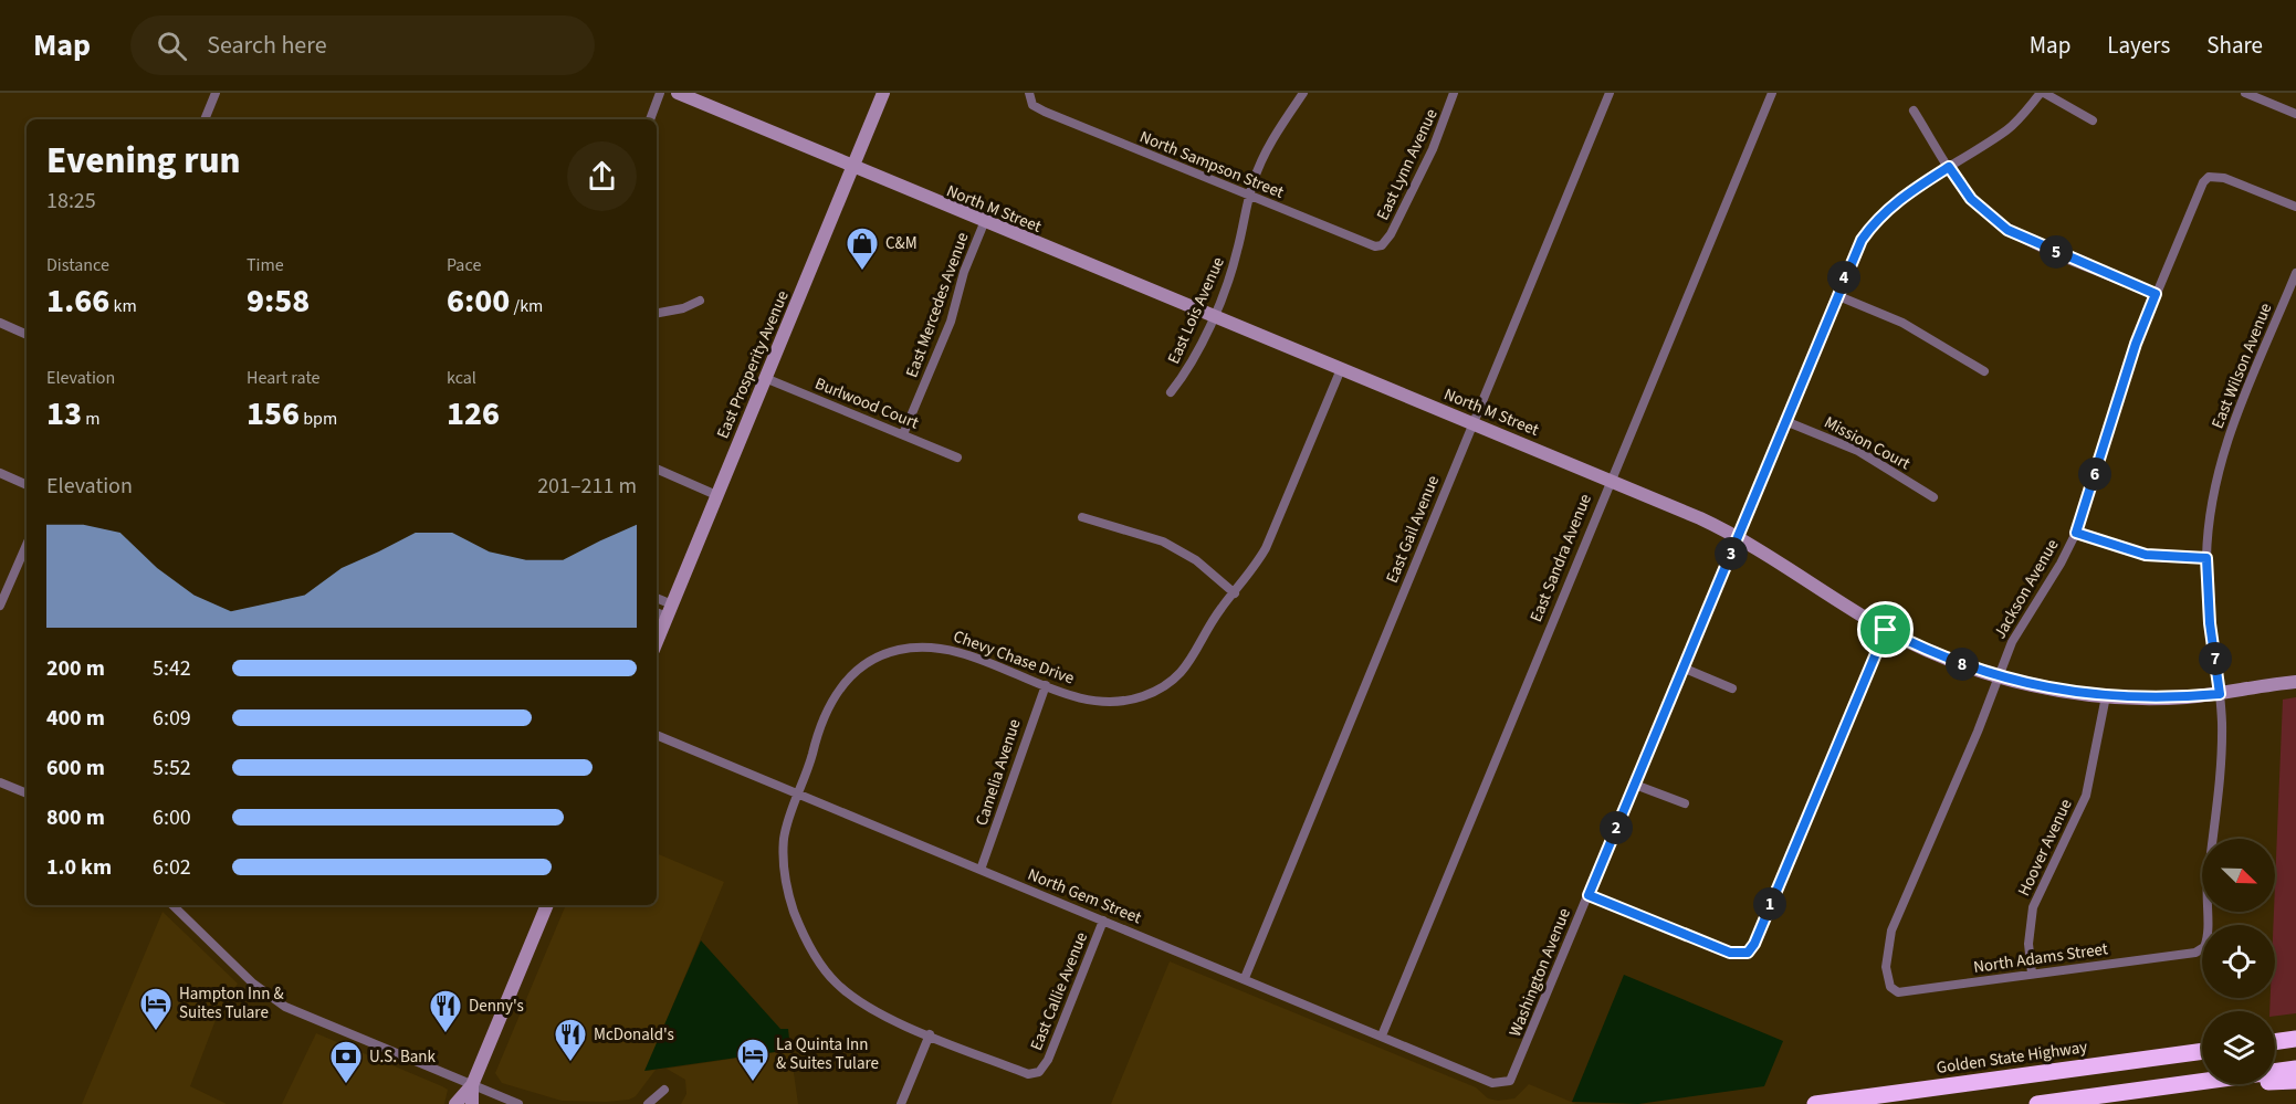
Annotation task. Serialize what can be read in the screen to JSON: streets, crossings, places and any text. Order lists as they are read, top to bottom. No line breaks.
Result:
{"streets":{"highway":["Golden State Highway"],"street":["North Sampson Street","East Lynn Avenue","North M Street","East Mercedes Avenue","East Lois Avenue","East Prosperity Avenue","East Wilson Avenue","Burlwood Court","Mission Court","East Gail Avenue","East Sandra Avenue","Jackson Avenue","Chevy Chase Drive","Camelia Avenue","Hoover Avenue","North Gem Street","North Adams Street","Washington Avenue","East Callie Avenue"]},"crossings":[["North Sampson Street","East Lynn Avenue"],["North Sampson Street","East Lois Avenue"],["North M Street","East Mercedes Avenue"],["North M Street","East Lois Avenue"],["North M Street","East Prosperity Avenue"],["North M Street","East Wilson Avenue"],["North M Street","East Gail Avenue"],["North M Street","East Sandra Avenue"],["North M Street","Jackson Avenue"],["North M Street","Chevy Chase Drive"],["North M Street","Hoover Avenue"],["North M Street","Washington Avenue"],["East Mercedes Avenue","Burlwood Court"],["East Prosperity Avenue","Burlwood Court"],["Mission Court","Washington Avenue"],["East Gail Avenue","North Gem Street"],["East Sandra Avenue","North Gem Street"],["Jackson Avenue","North Adams Street"],["Chevy Chase Drive","Camelia Avenue"],["Chevy Chase Drive","North Gem Street"],["Chevy Chase Drive","East Callie Avenue"],["Camelia Avenue","North Gem Street"],["Hoover Avenue","North Adams Street"],["North Gem Street","Washington Avenue"],["North Gem Street","East Callie Avenue"]],"places":{"shop":["C&M"],"hotel":["Hampton Inn & Suites Tulare","La Quinta Inn & Suites Tulare"],"restaurant":["Denny's","McDonald's"],"bank":["U.S. Bank"]},"north":"bottom right","page":{"header":"Map","search":"Search here","nav":["Map","Layers","Share"],"heading":["Evening run","18:25"],"stats":[["Distance","1.66 km"],["Time","9:58"],["Pace","6:00 /km"],["Elevation","13 m"],["Heart rate","156 bpm"],["kcal","126"]],"pins":["5","4","6","3","7","8","2","1"],"chart":["Elevation","201–211 m"],"list":[{"name":"200 m","note":"5:42"},{"name":"400 m","note":"6:09"},{"name":"600 m","note":"5:52"},{"name":"800 m","note":"6:00"},{"name":"1.0 km","note":"6:02"}]}}
